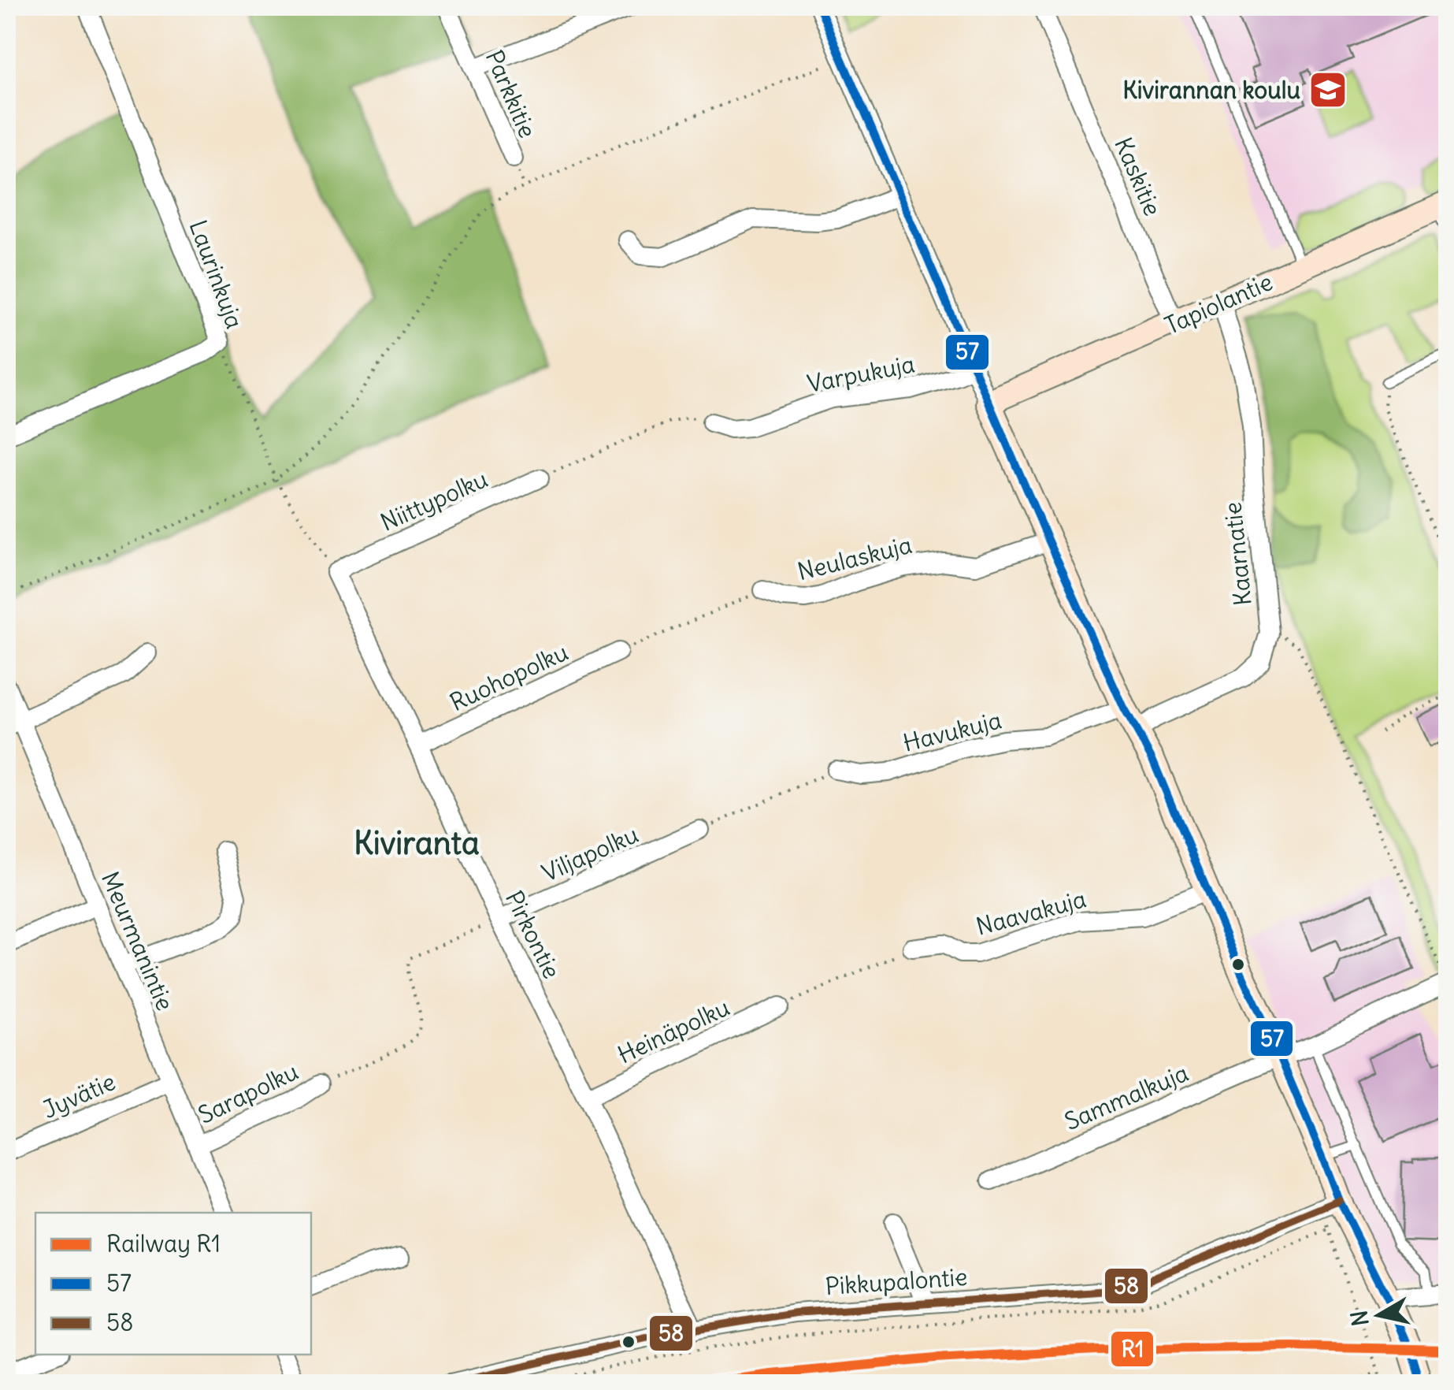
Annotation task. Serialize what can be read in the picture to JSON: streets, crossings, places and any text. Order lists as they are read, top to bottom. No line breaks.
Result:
{"streets":{"street":["Parkkitie","Kaskitie","Laurinkuja","Tapiolantie","Varpukuja","Niittypolku","Kaarnatie","Neulaskuja","Ruohopolku","Havukuja","Viljapolku","Naavakuja","Pirkontie","Meurmanintie","Heinäpolku","Sarapolku","Jyvätie","Sammalkuja","Pikkupalontie"]},"crossings":[["Kaskitie","Tapiolantie"],["Tapiolantie","Kaarnatie"],["Niittypolku","Pirkontie"],["Ruohopolku","Pirkontie"],["Viljapolku","Pirkontie"],["Pirkontie","Heinäpolku"],["Pirkontie","Pikkupalontie"],["Meurmanintie","Sarapolku"],["Meurmanintie","Jyvätie"]],"districts":["Kiviranta"],"places":{"school or university":["Kivirannan koulu"]},"lines":["transit line 57","transit line 58","rail line R1"],"legend":["Railway R1","57","58"],"north":"left"}
